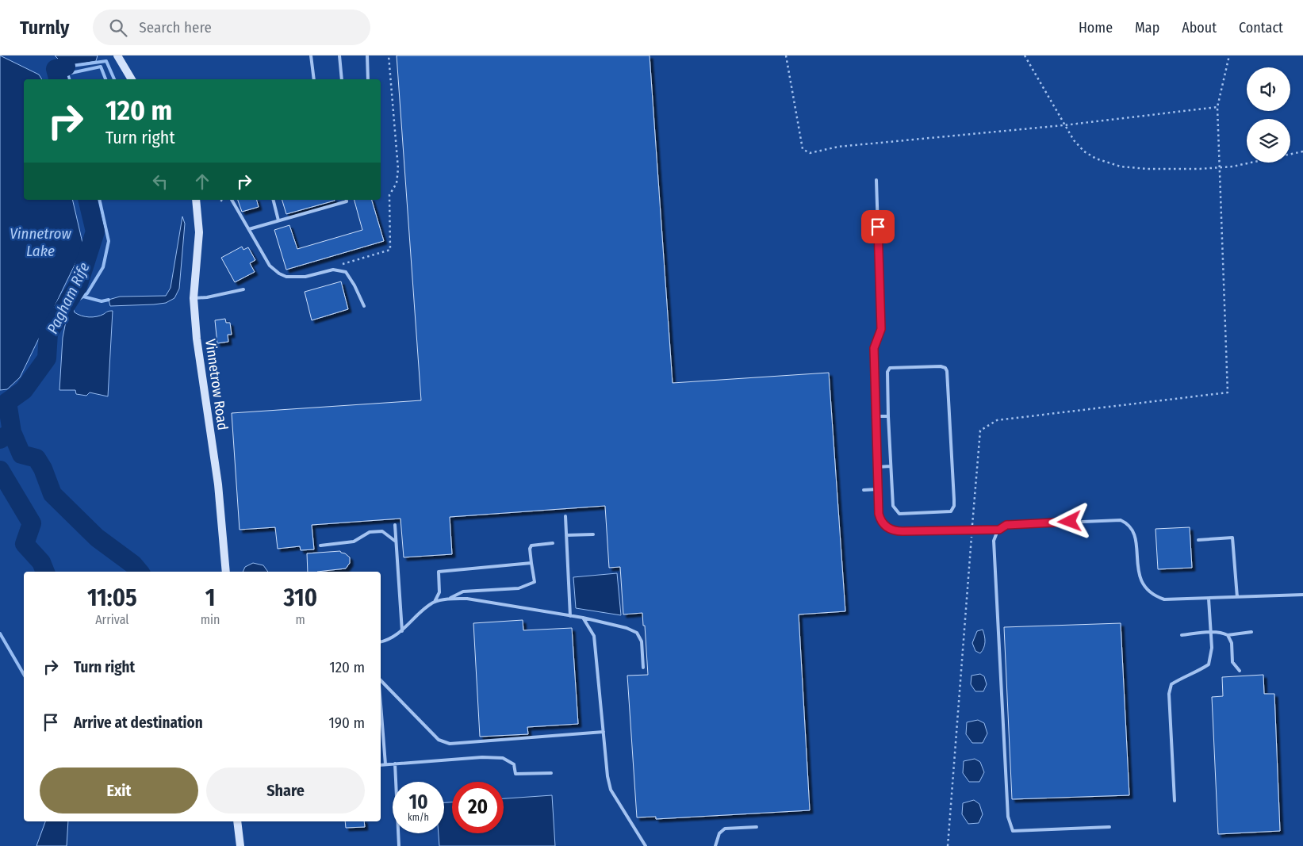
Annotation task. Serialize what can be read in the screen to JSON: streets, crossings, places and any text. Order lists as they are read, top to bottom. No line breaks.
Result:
{"streets":{"street":["Vinnetrow Road"]},"water":["Vinnetrow Lake","Pagham Rife"],"page":{"header":"Turnly","search":"Search here","nav":["Home","Map","About","Contact"],"turn":["120 m","Turn right"],"eta":["11:05","Arrival","1","min","310","m"],"list":[{"name":"Turn right","value":"120 m"},{"name":"Arrive at destination","value":"190 m"}],"buttons":["Exit","Share"],"speed":"10 km/h","limit":"20"}}
